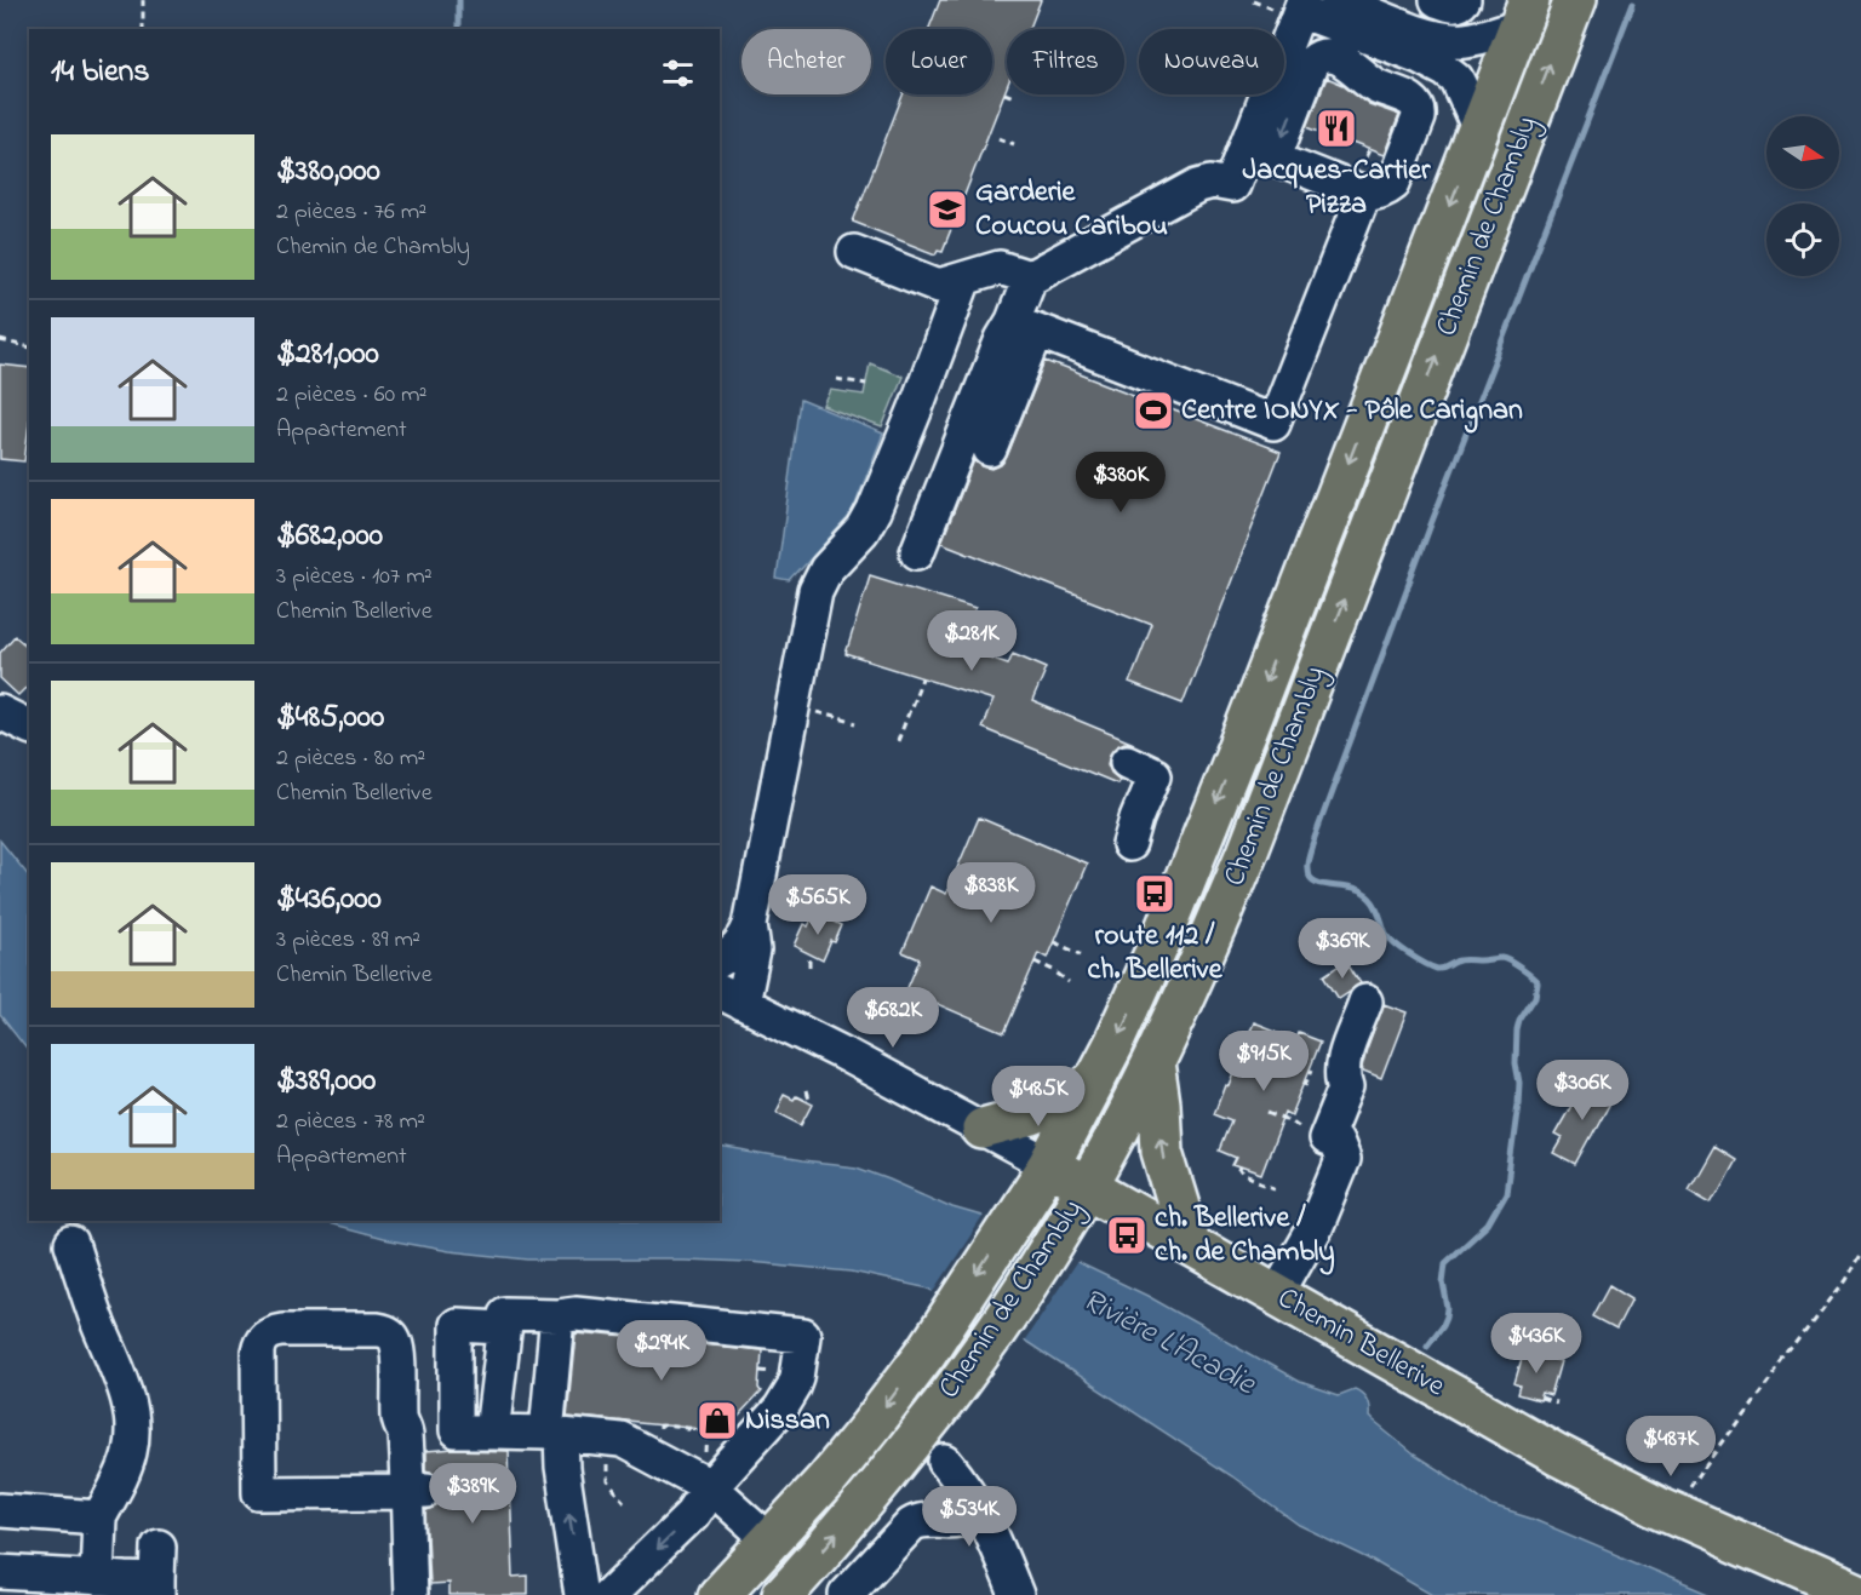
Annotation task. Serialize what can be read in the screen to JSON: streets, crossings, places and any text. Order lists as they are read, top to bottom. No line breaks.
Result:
{"streets":{"main road":["Chemin de Chambly","Chemin Bellerive"]},"crossings":[["Chemin de Chambly","Chemin Bellerive"]],"water":["Rivière L'Acadie"],"places":{"restaurant":["Jacques-Cartier Pizza"],"school or university":["Garderie Coucou Caribou"],"sports":["Centre IONYX - Pôle Carignan"],"bus stop":["route 112 / ch. Bellerive","ch. Bellerive / ch. de Chambly"],"shop":["Nissan"]},"north":"right","page":{"chip":["Acheter","Louer","Filtres","Nouveau"],"heading":"14 biens","list":[{"name":"$380,000","note":"2 pièces · 76 m² · Chemin de Chambly"},{"name":"$281,000","note":"2 pièces · 60 m² · Appartement"},{"name":"$682,000","note":"3 pièces · 107 m² · Chemin Bellerive"},{"name":"$485,000","note":"2 pièces · 80 m² · Chemin Bellerive"},{"name":"$436,000","note":"3 pièces · 89 m² · Chemin Bellerive"},{"name":"$389,000","note":"2 pièces · 78 m² · Appartement"}],"price":["$380K","$281K","$838K","$565K","$369K","$682K","$915K","$306K","$485K","$436K","$294K","$487K","$389K","$534K"]}}
